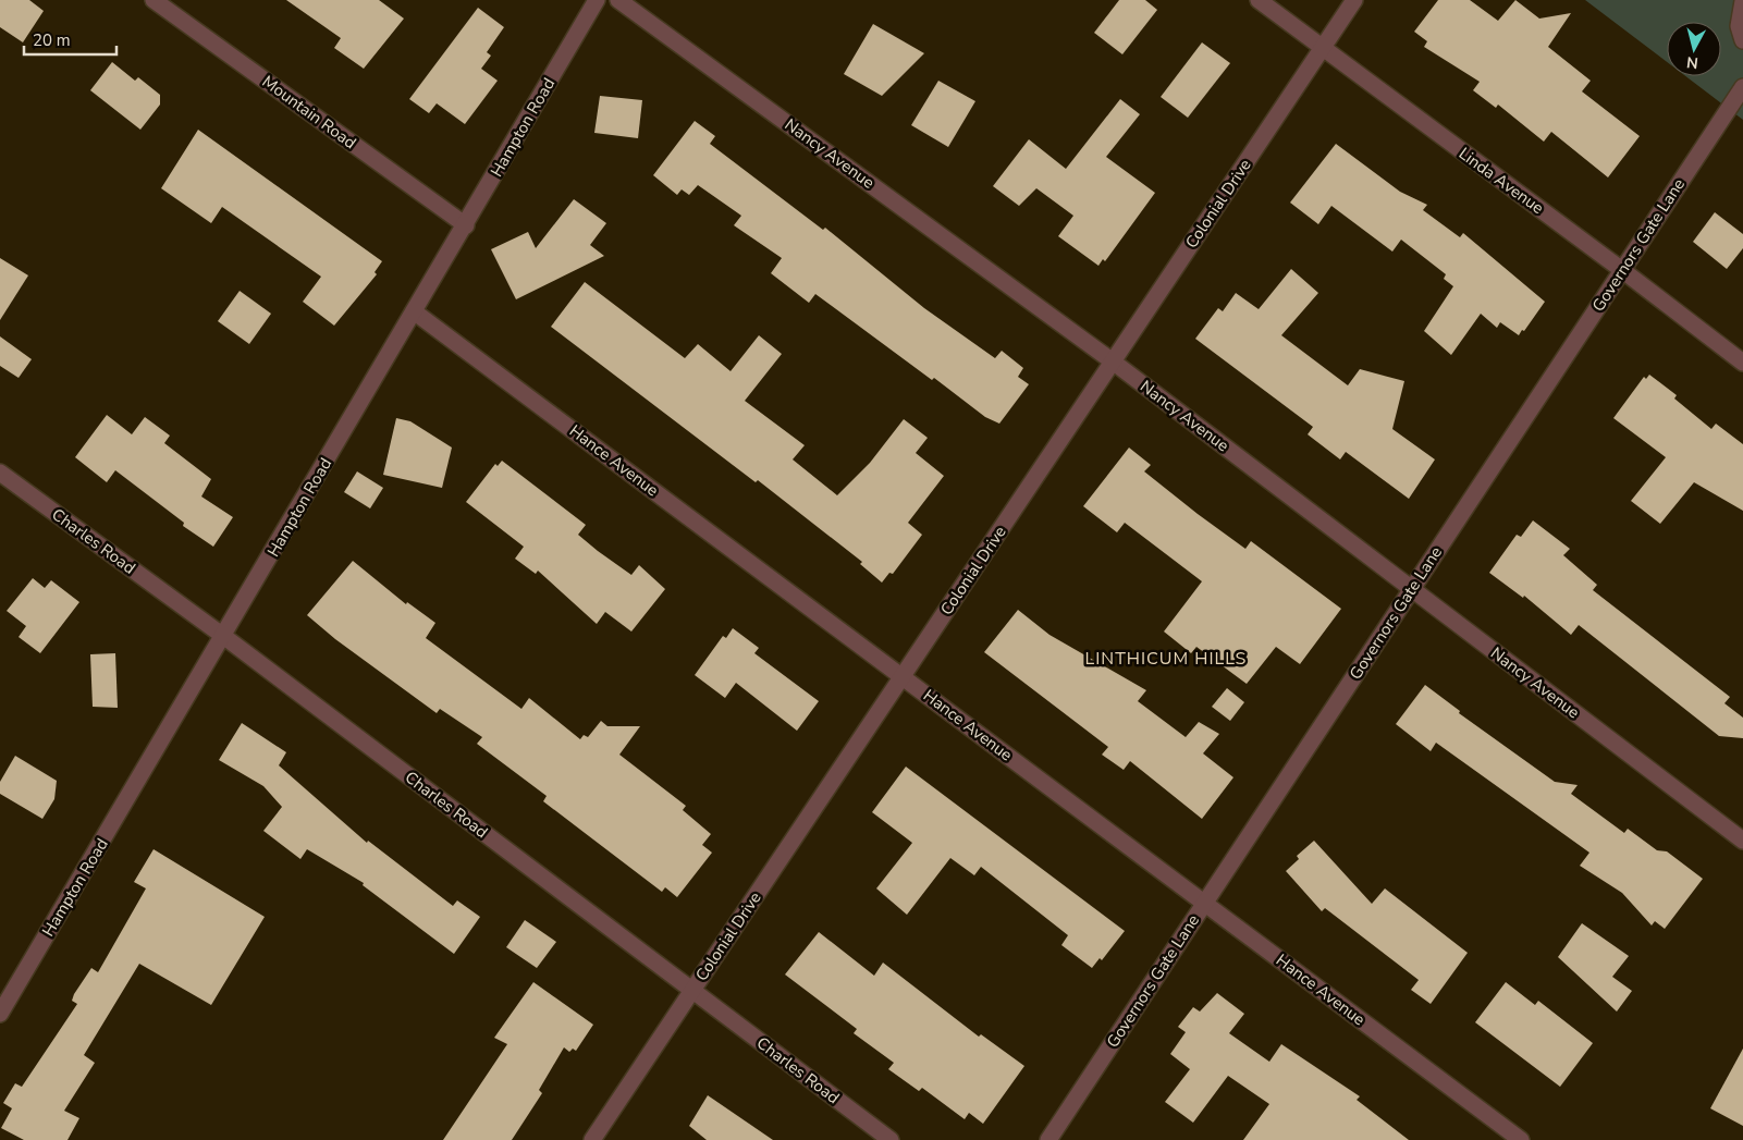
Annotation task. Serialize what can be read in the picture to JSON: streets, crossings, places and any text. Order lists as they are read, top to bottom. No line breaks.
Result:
{"streets":{"street":["Mountain Road","Hampton Road","Nancy Avenue","Linda Avenue","Colonial Drive","Governors Gate Lane","Hance Avenue","Charles Road"]},"crossings":[["Mountain Road","Hampton Road"],["Hampton Road","Hance Avenue"],["Hampton Road","Charles Road"],["Nancy Avenue","Colonial Drive"],["Nancy Avenue","Governors Gate Lane"],["Linda Avenue","Colonial Drive"],["Linda Avenue","Governors Gate Lane"],["Colonial Drive","Hance Avenue"],["Colonial Drive","Charles Road"],["Governors Gate Lane","Hance Avenue"]],"districts":["LINTHICUM HILLS"],"scale_bar":"20 m","north":"bottom"}
